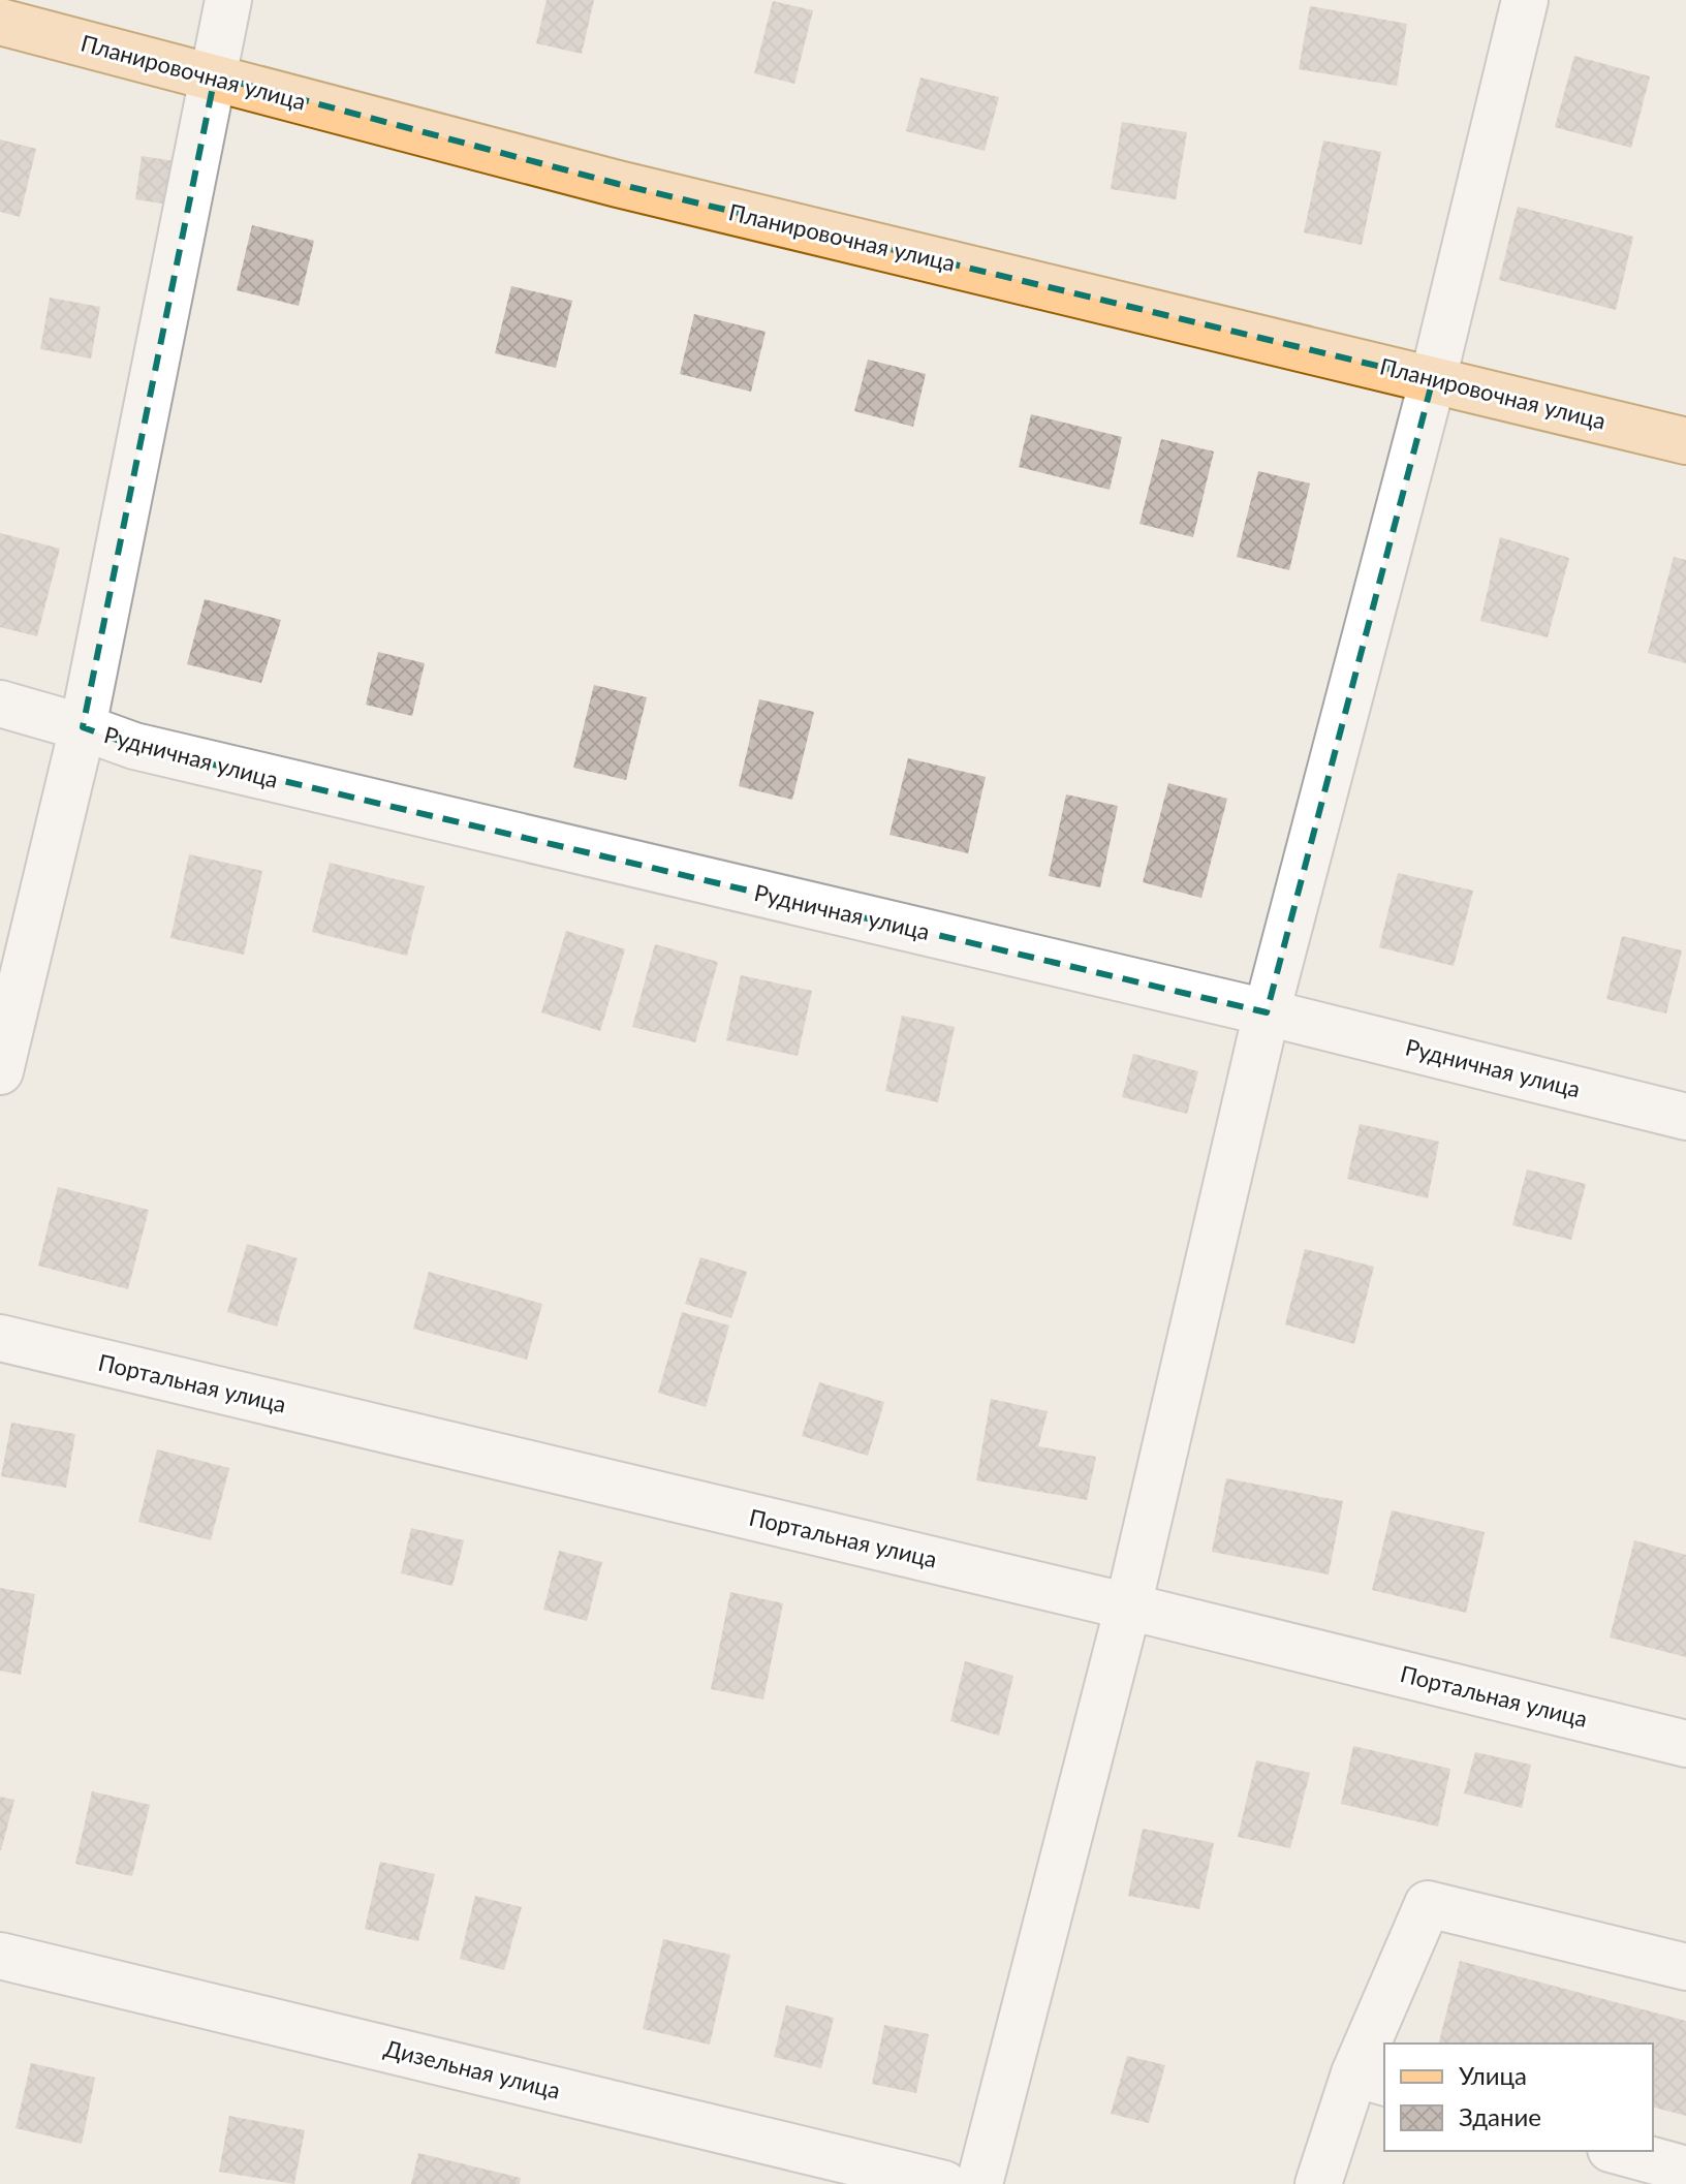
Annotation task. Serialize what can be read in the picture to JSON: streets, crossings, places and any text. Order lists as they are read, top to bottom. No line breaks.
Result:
{"streets":{"main road":["Планировочная улица"],"street":["Рудничная улица","Портальная улица","Дизельная улица"]},"legend":["Улица","Здание"]}
